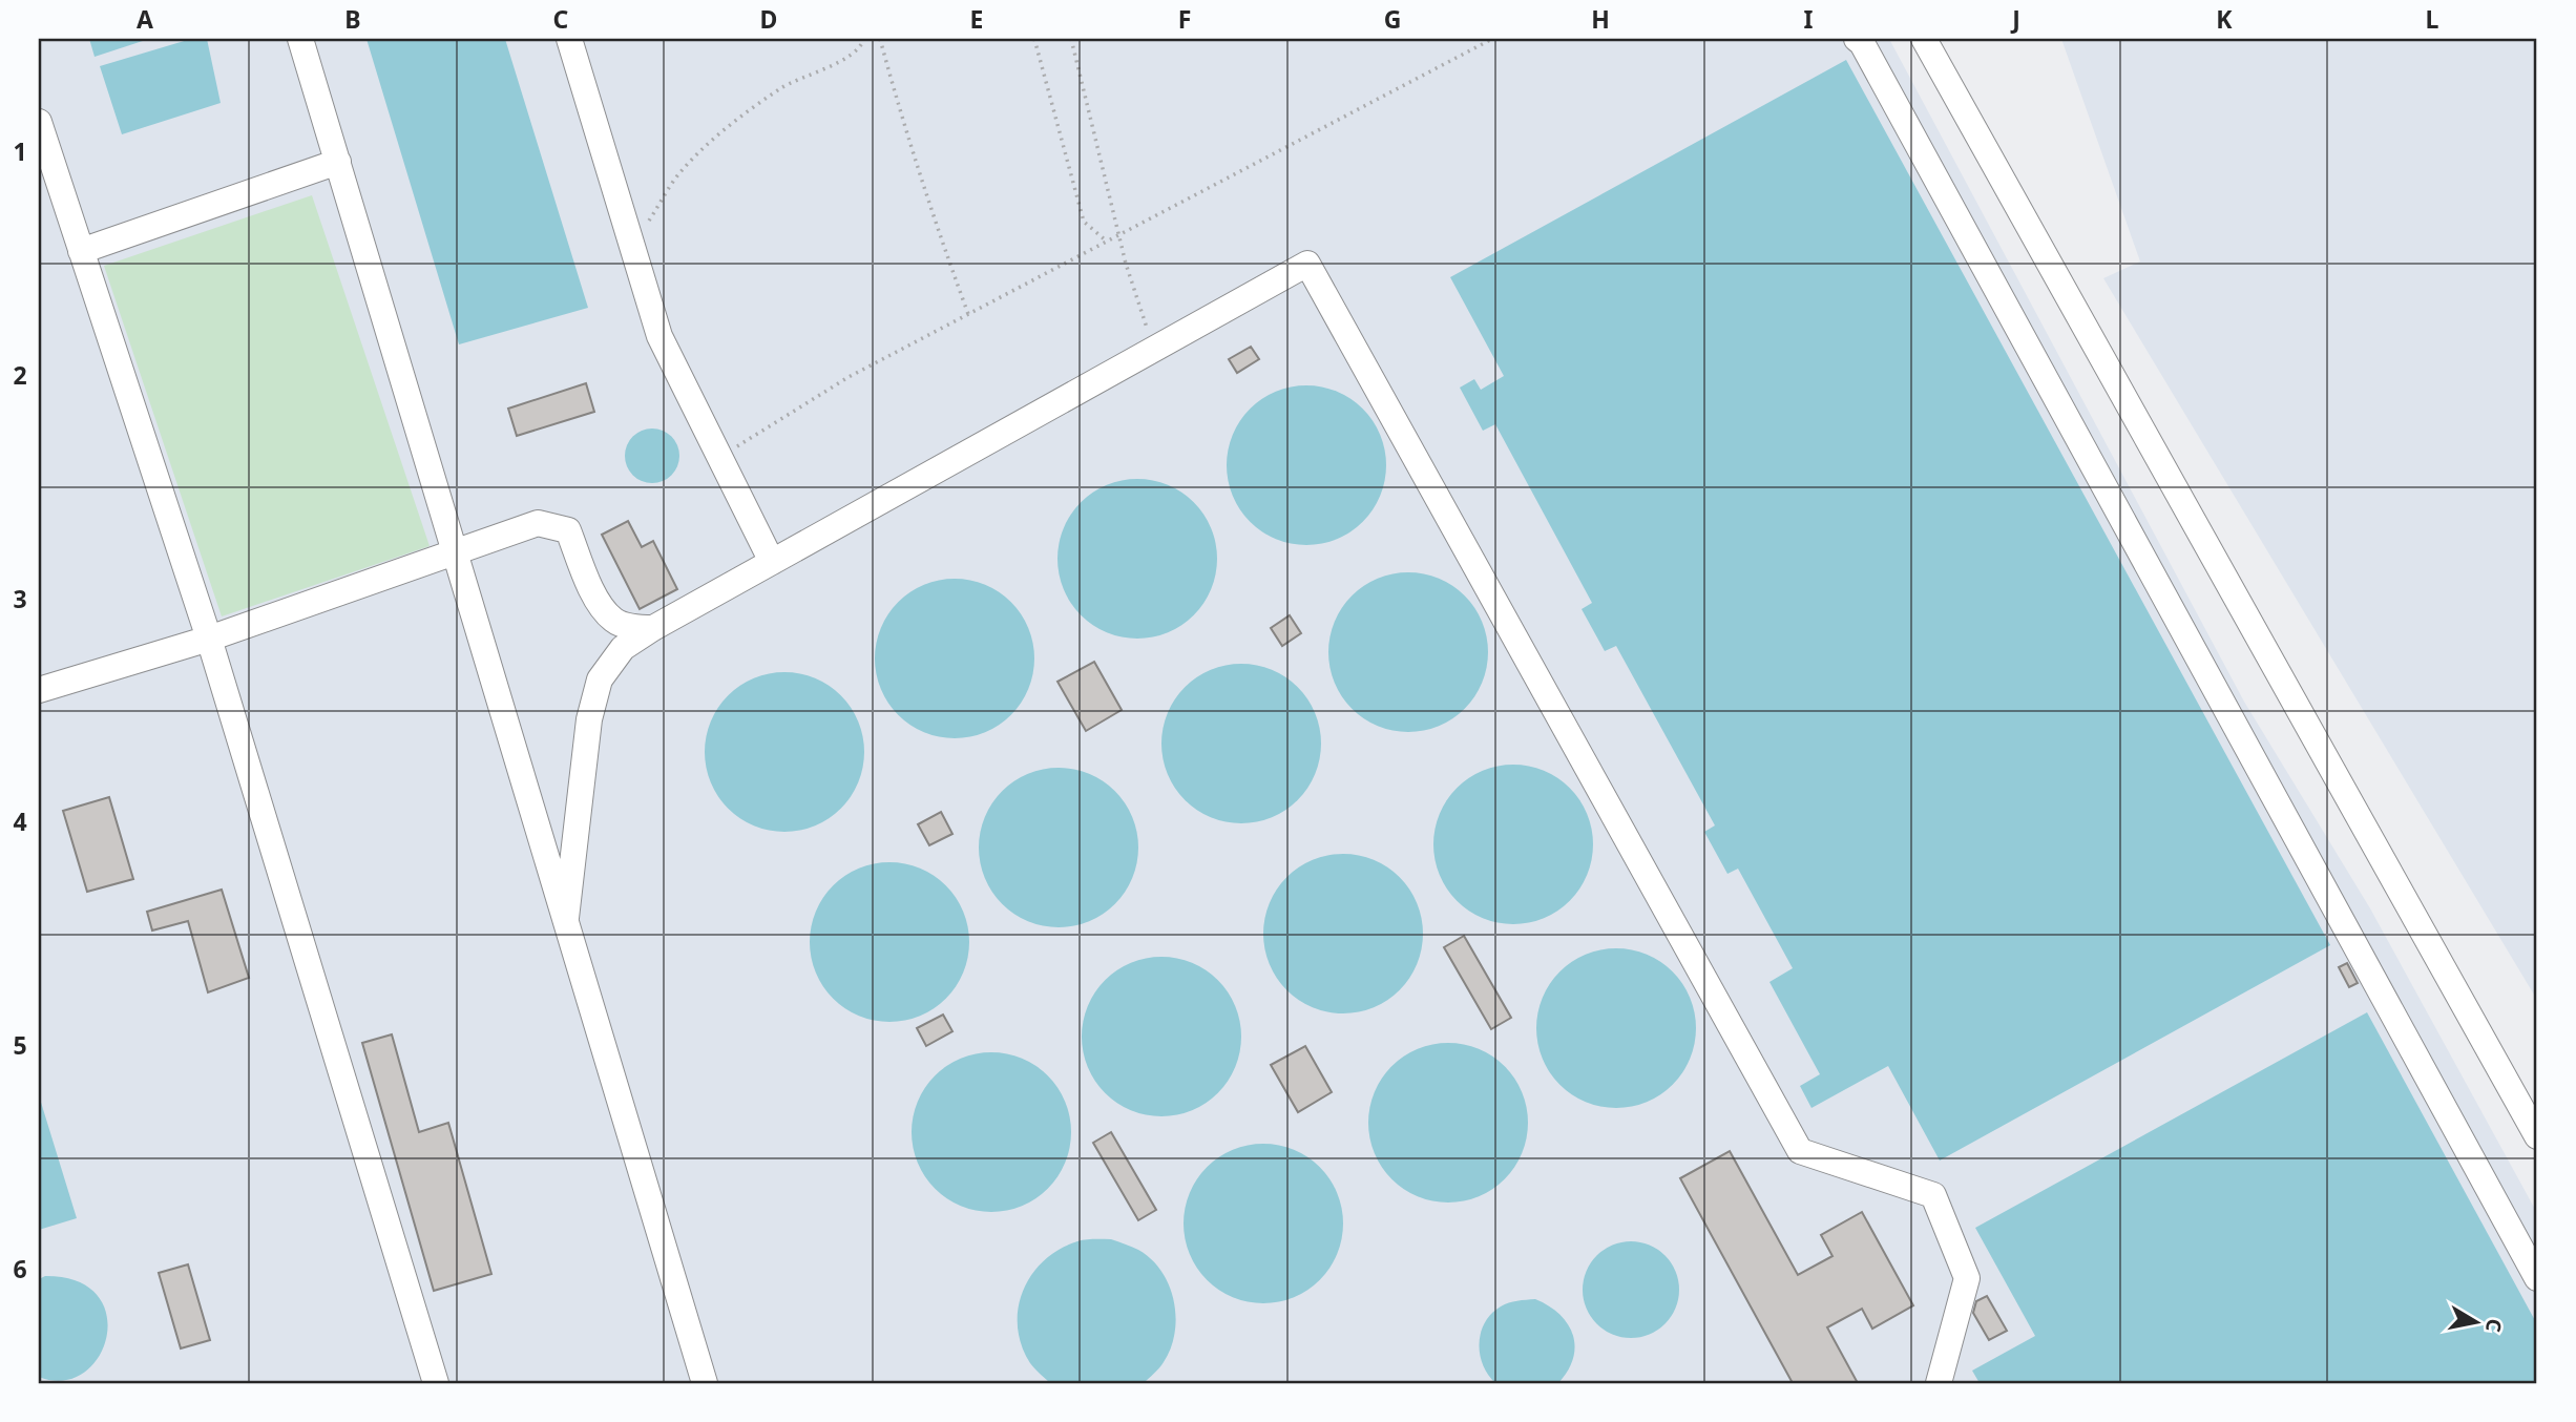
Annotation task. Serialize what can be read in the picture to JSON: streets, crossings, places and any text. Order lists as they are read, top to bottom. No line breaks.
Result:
{"north":"right","grid":{"columns":["A","B","C","D","E","F","G","H","I","J","K","L"],"rows":["1","2","3","4","5","6"]}}
